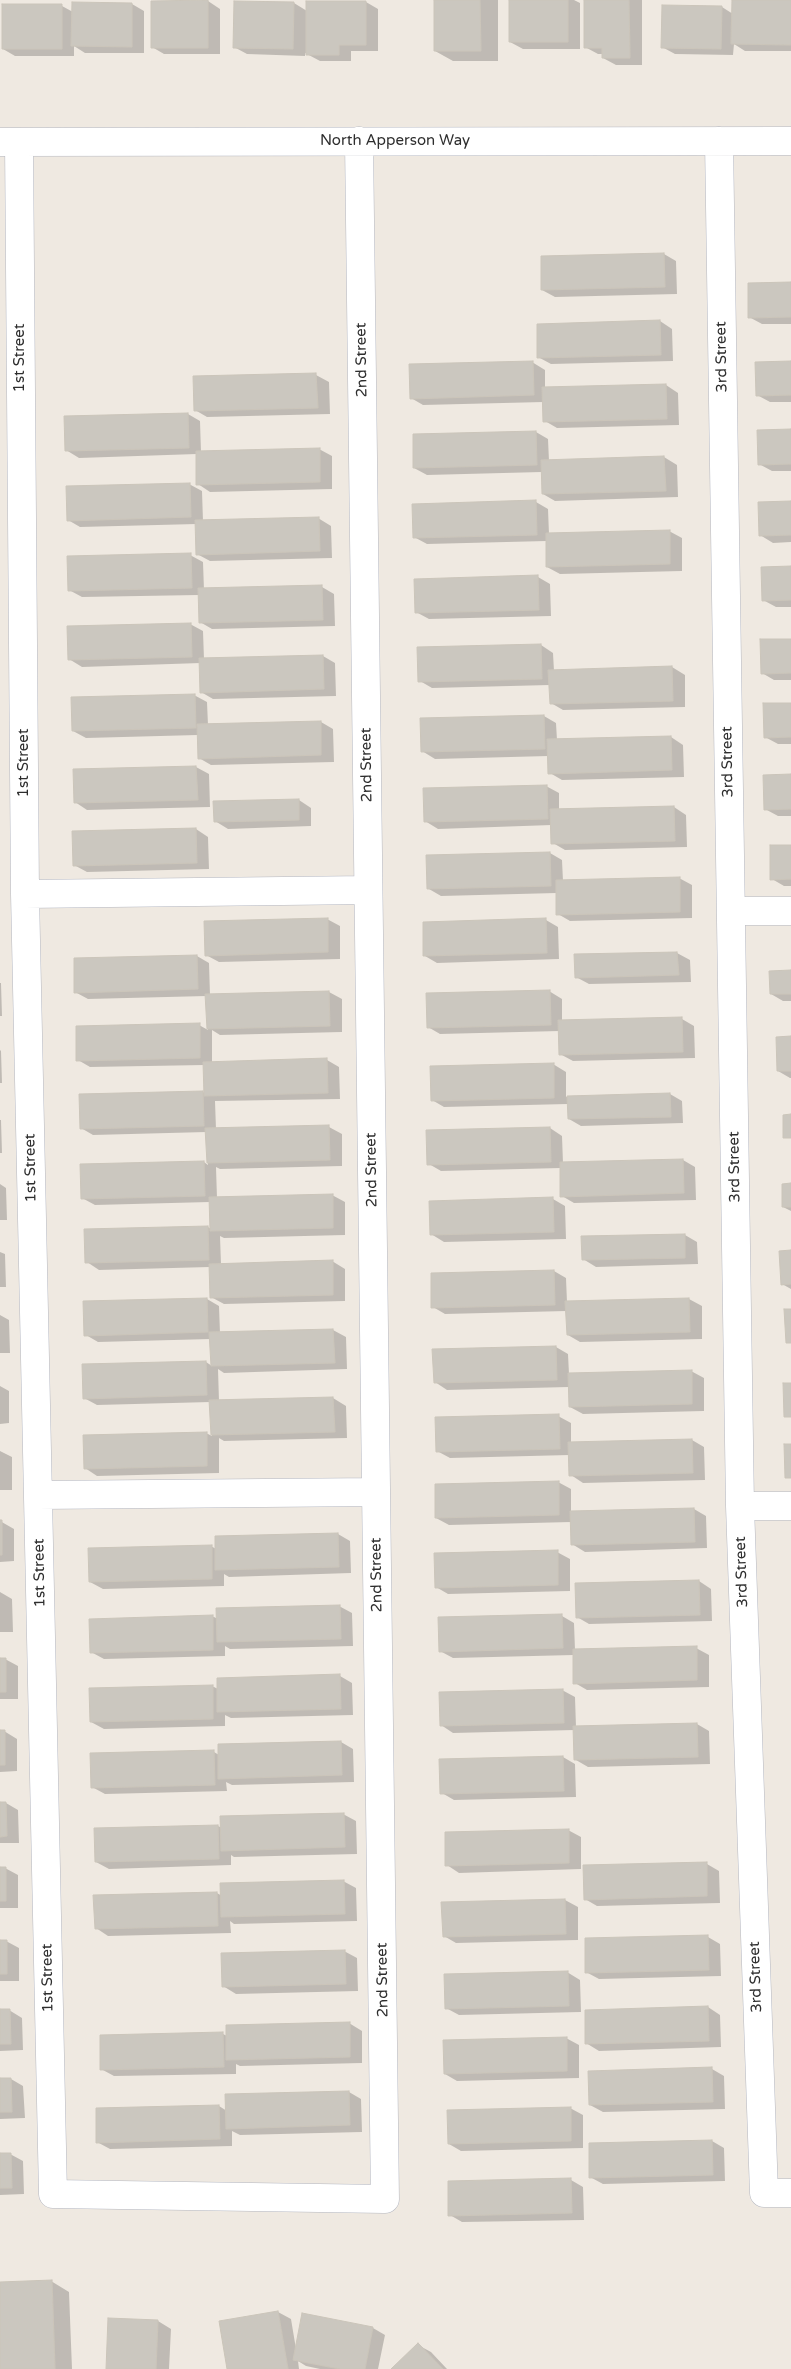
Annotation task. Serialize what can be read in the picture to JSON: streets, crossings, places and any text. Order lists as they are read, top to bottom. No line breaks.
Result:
{"streets":{"street":["North Apperson Way","3rd Street","1st Street","2nd Street"]},"crossings":[["North Apperson Way","3rd Street"],["North Apperson Way","1st Street"],["North Apperson Way","2nd Street"],["1st Street","2nd Street"]]}
